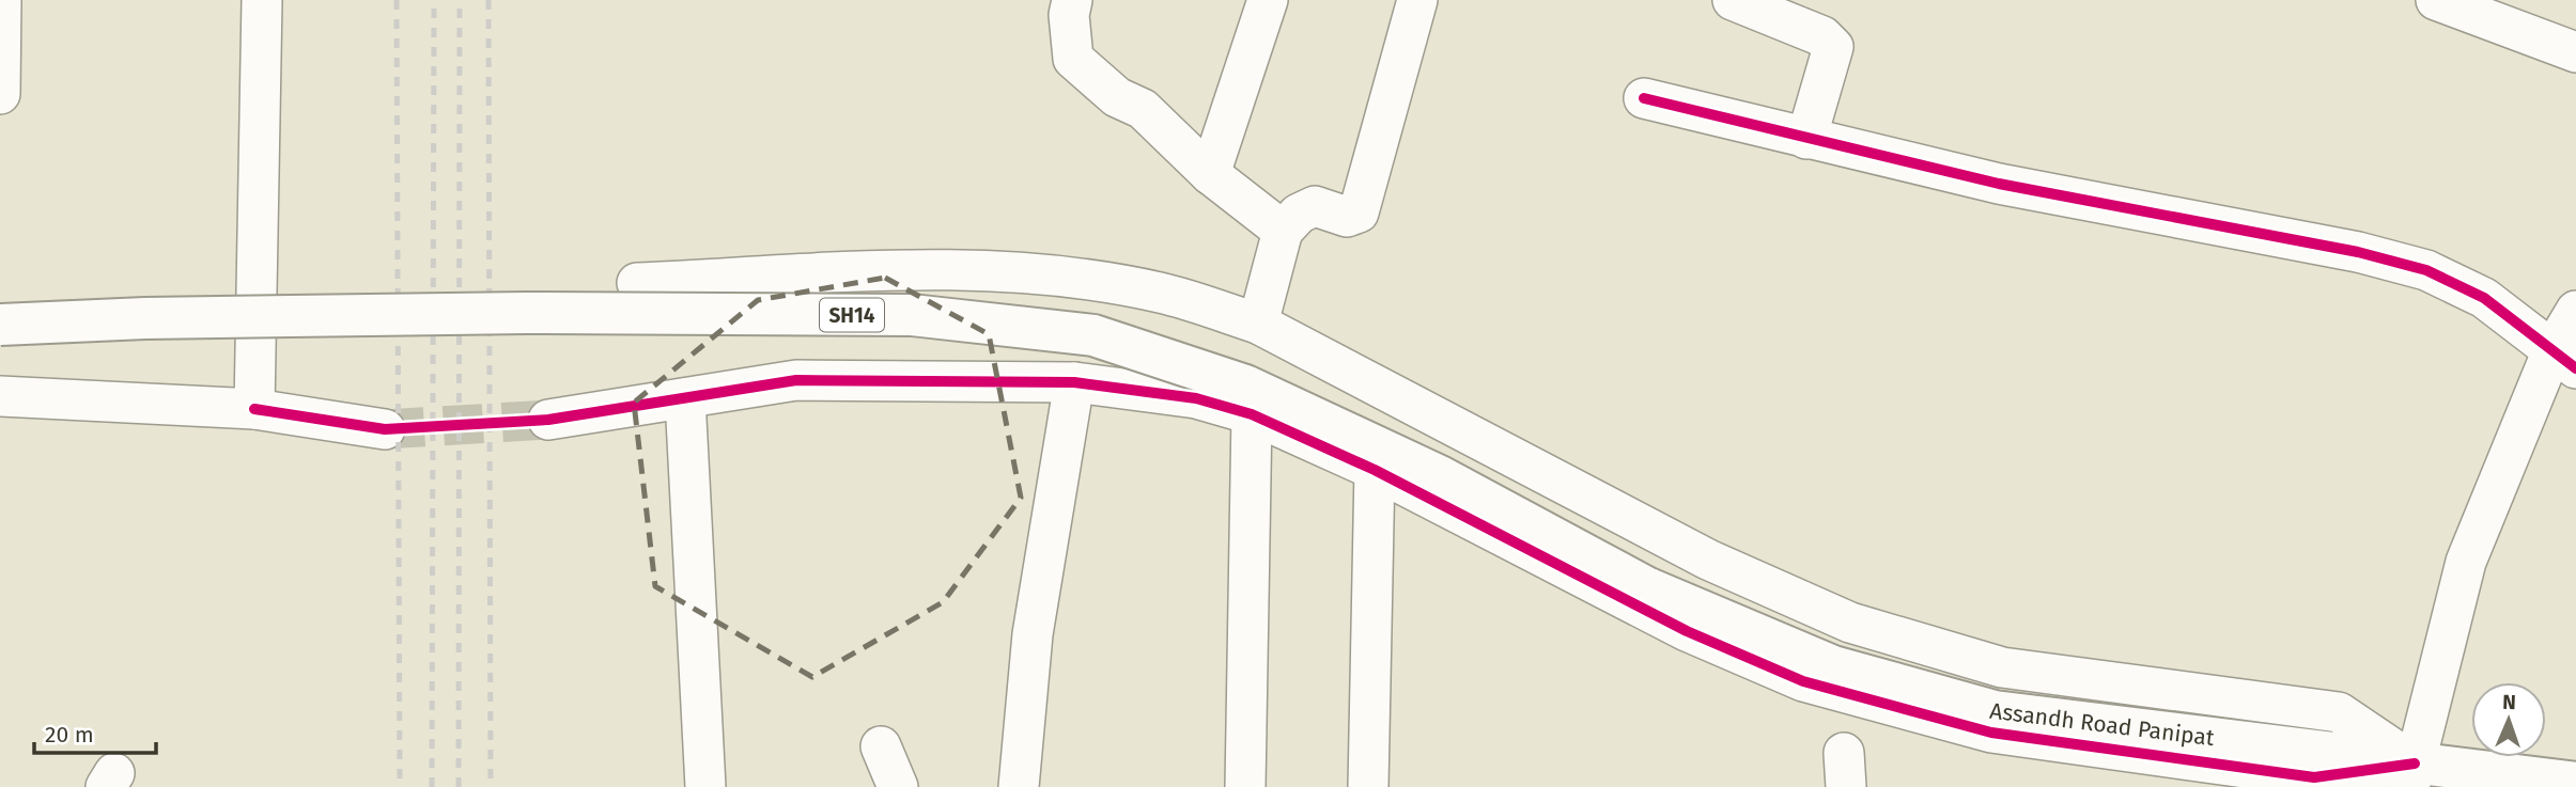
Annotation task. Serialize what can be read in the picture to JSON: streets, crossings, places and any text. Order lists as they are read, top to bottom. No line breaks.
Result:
{"streets":{"main road":["SH14","Assandh Road Panipat"]},"scale_bar":"20 m","north":"top"}
